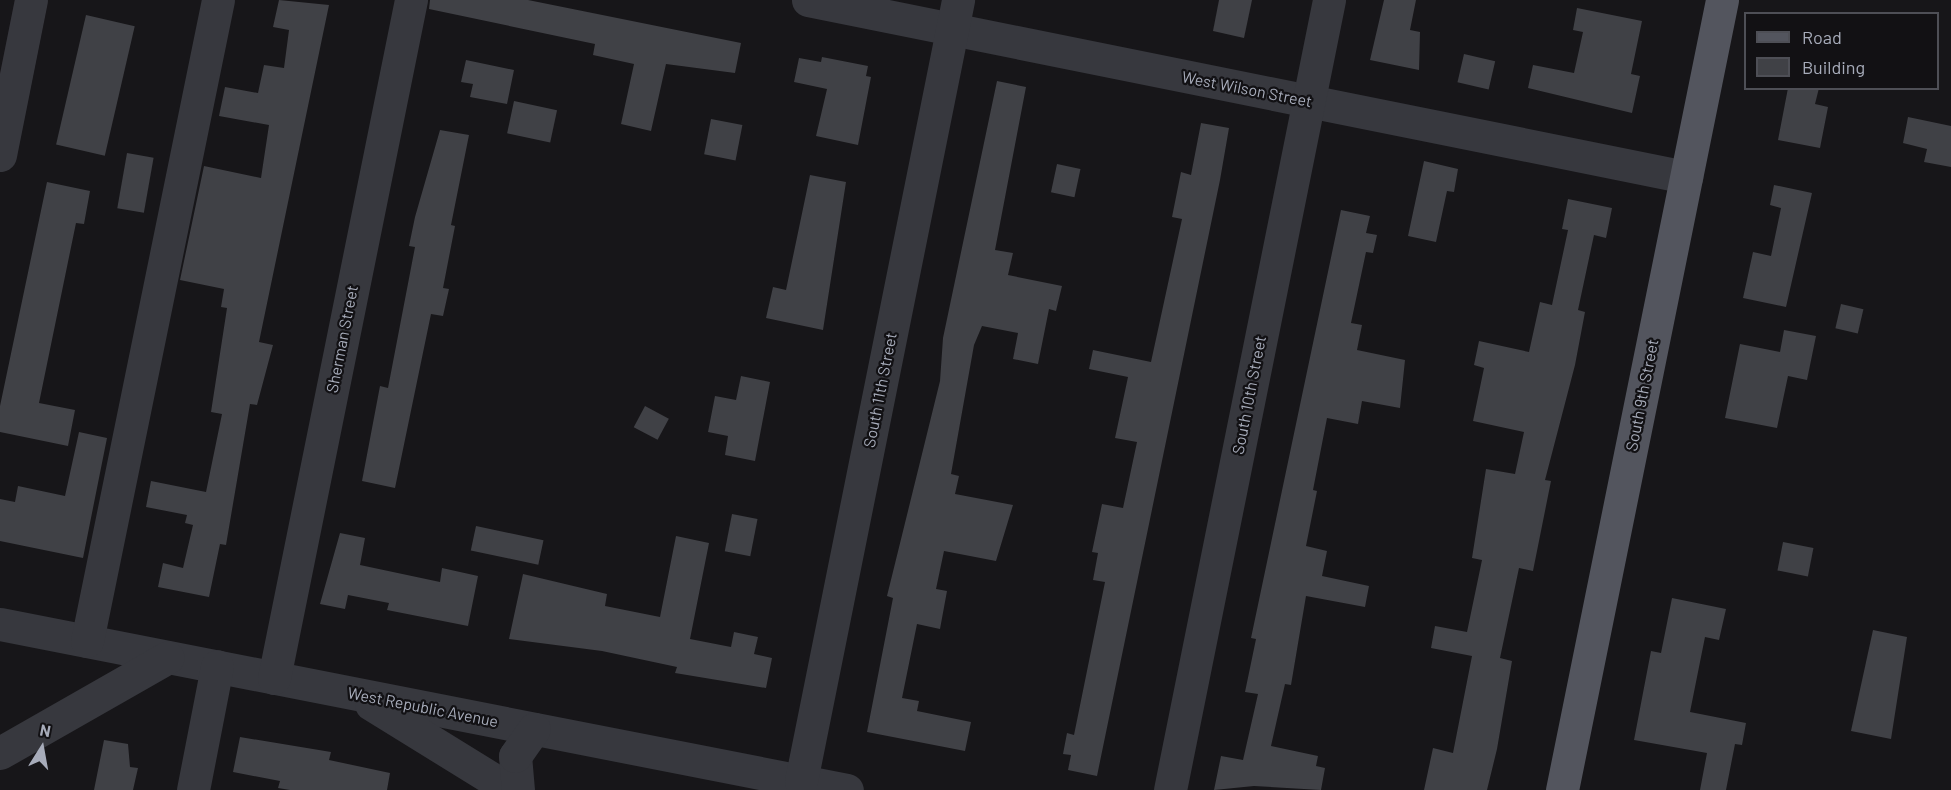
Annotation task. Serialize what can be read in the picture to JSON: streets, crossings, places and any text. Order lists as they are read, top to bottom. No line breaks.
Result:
{"streets":{"main road":["South 9th Street"],"street":["West Wilson Street","Sherman Street","South 11th Street","South 10th Street","West Republic Avenue"]},"crossings":[["West Wilson Street","South 11th Street"],["West Wilson Street","South 10th Street"],["West Wilson Street","South 9th Street"],["Sherman Street","West Republic Avenue"],["South 11th Street","West Republic Avenue"]],"legend":["Road","Building"],"north":"top"}
